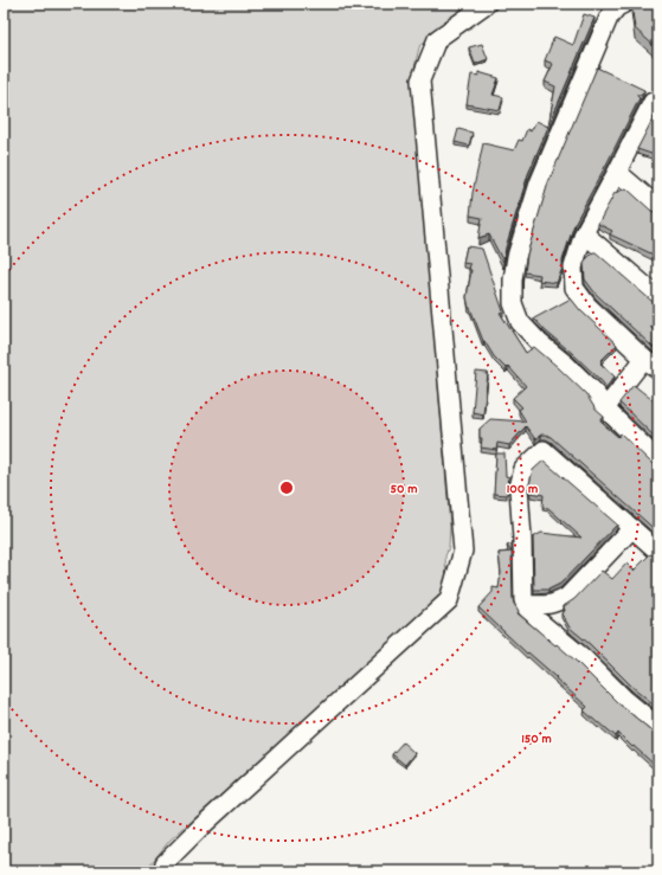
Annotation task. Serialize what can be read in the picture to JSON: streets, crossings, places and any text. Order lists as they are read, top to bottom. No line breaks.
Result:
{"rings":["50 m","100 m","150 m"]}
